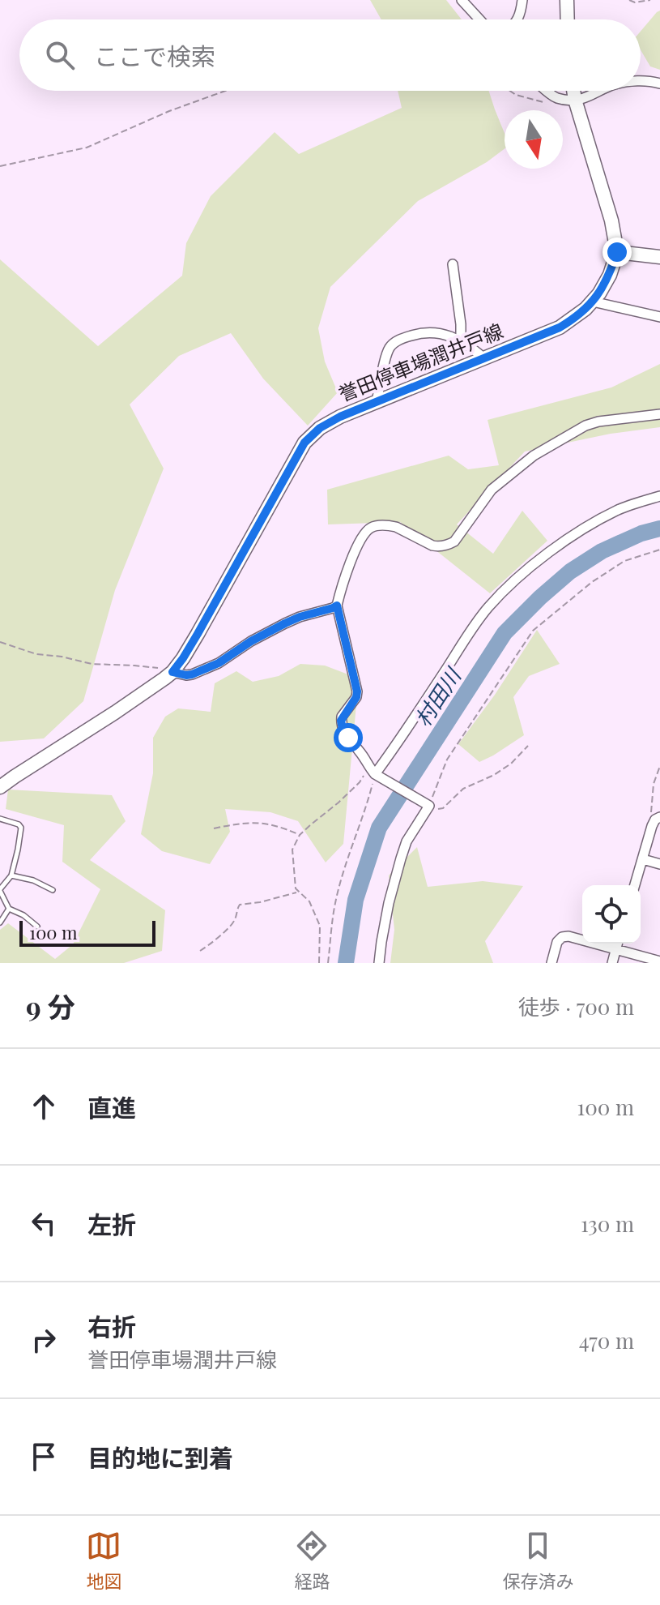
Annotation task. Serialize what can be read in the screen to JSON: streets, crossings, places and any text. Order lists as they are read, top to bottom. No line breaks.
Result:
{"streets":{"main road":["誉田停車場潤井戸線"]},"water":["村田川"],"scale_bar":"100 m","north":"bottom","page":{"search":"ここで検索","scale":"100 m","heading":["9 分","徒歩 · 700 m"],"list":[["直進","100 m"],["左折","130 m"],["右折","誉田停車場潤井戸線","470 m"],"目的地に到着"],"nav":["地図","経路","保存済み"]}}
